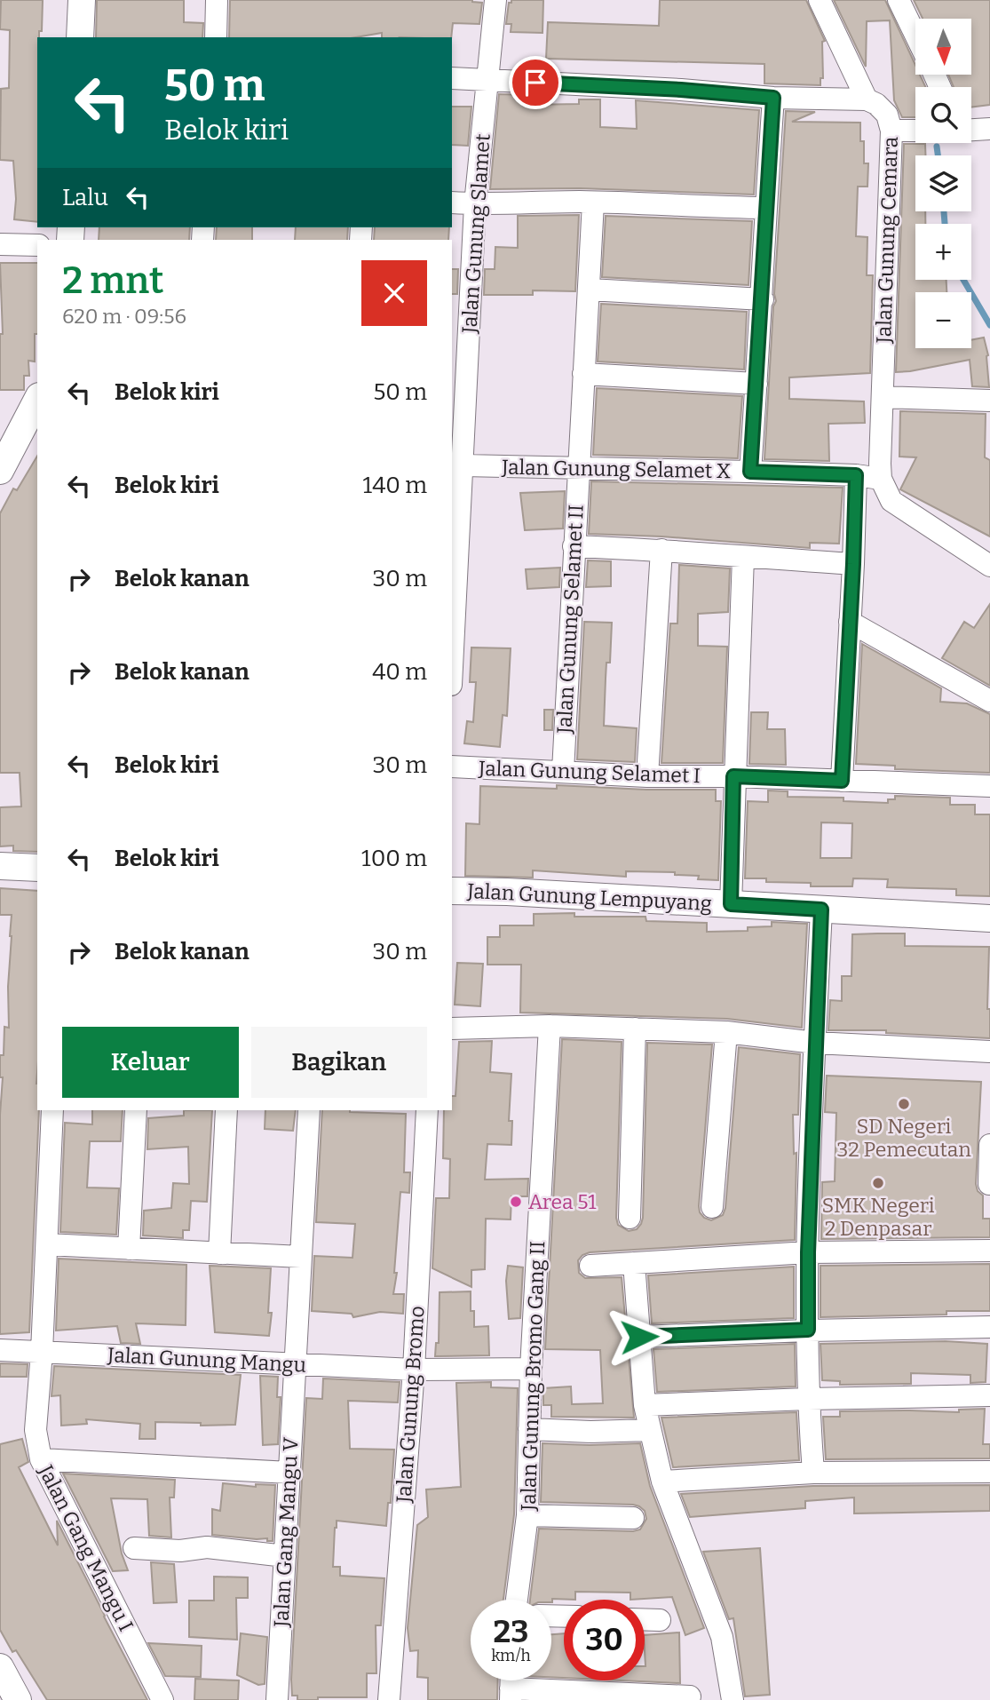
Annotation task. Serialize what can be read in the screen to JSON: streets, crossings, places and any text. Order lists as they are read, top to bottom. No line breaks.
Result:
{"streets":{"street":["Jalan Gunung Slamet","Jalan Gunung Cemara","Jalan Gunung Selamet X","Jalan Gunung Selamet II","Jalan Gunung Selamet I","Jalan Gunung Lempuyang","Jalan Gunung Mangu","Jalan Gunung Bromo Gang II","Jalan Gunung Bromo","Jalan Gang Mangu V","Jalan Gang Mangu I"]},"crossings":[["Jalan Gunung Slamet","Jalan Gunung Selamet X"],["Jalan Gunung Cemara","Jalan Gunung Selamet X"],["Jalan Gunung Selamet X","Jalan Gunung Selamet II"],["Jalan Gunung Selamet II","Jalan Gunung Selamet I"],["Jalan Gunung Mangu","Jalan Gunung Bromo Gang II"],["Jalan Gunung Mangu","Jalan Gunung Bromo"],["Jalan Gunung Mangu","Jalan Gang Mangu V"],["Jalan Gunung Mangu","Jalan Gang Mangu I"]],"places":["SD Negeri 32 Pemecutan","SMK Negeri 2 Denpasar","Area 51"],"north":"bottom","page":{"map_buttons":["+","−"],"turn":["50 m","Belok kiri"],"then":"Lalu","heading":["2 mnt","620 m · 09:56"],"list":[{"name":"Belok kiri","value":"50 m"},{"name":"Belok kiri","value":"140 m"},{"name":"Belok kanan","value":"30 m"},{"name":"Belok kanan","value":"40 m"},{"name":"Belok kiri","value":"30 m"},{"name":"Belok kiri","value":"100 m"},{"name":"Belok kanan","value":"30 m"}],"buttons":["Keluar","Bagikan"],"speed":"23 km/h","limit":"30"}}
